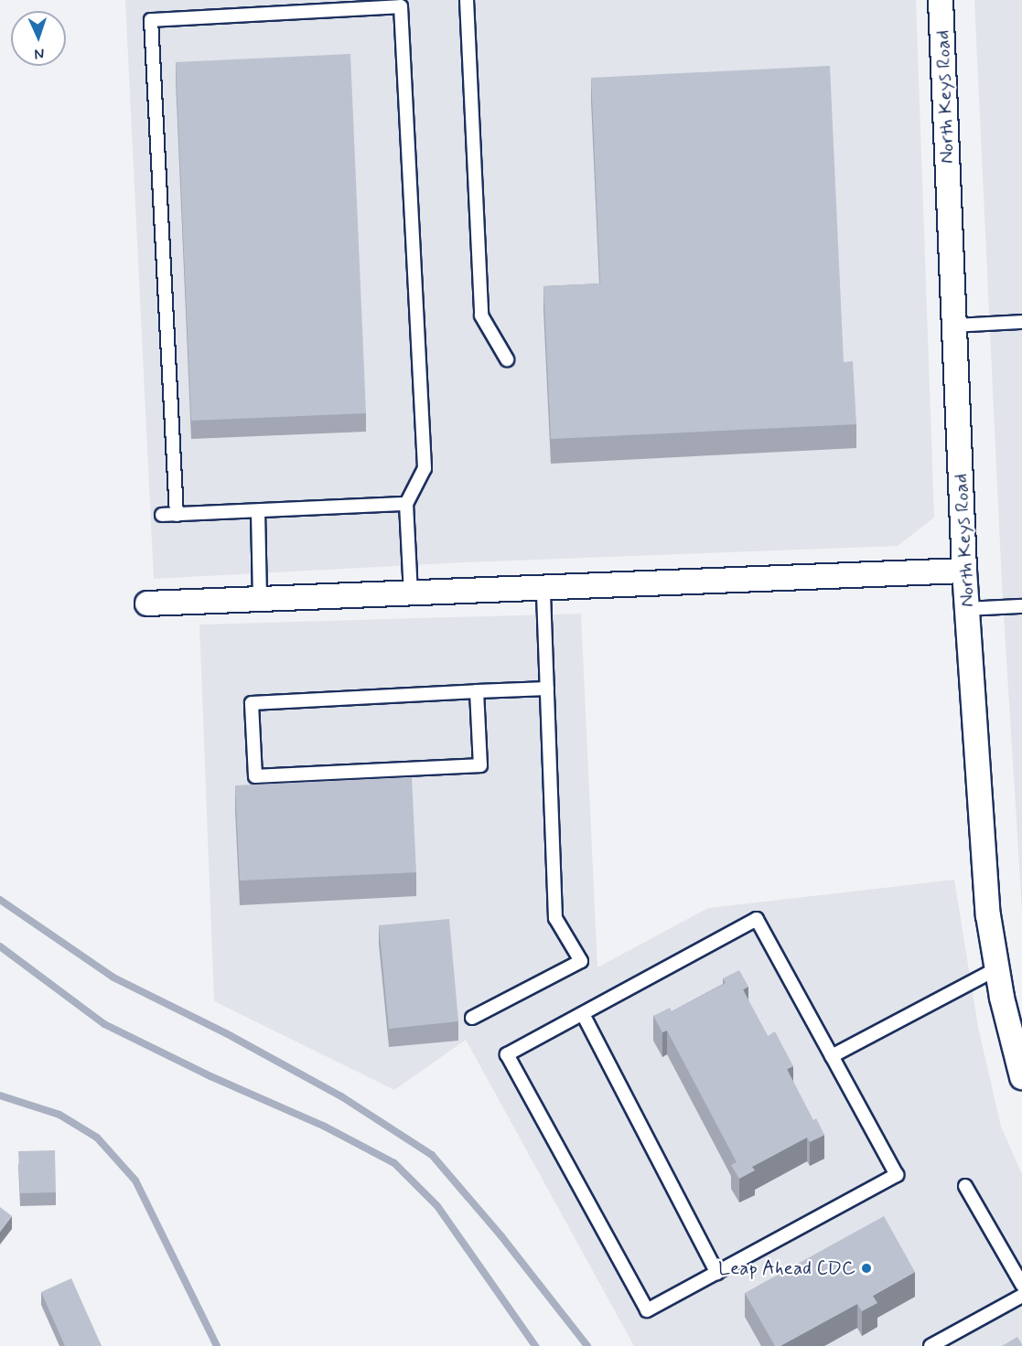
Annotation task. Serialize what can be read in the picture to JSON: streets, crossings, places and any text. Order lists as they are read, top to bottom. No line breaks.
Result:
{"streets":{"street":["North Keys Road"]},"places":["Leap Ahead CDC"],"north":"bottom"}
